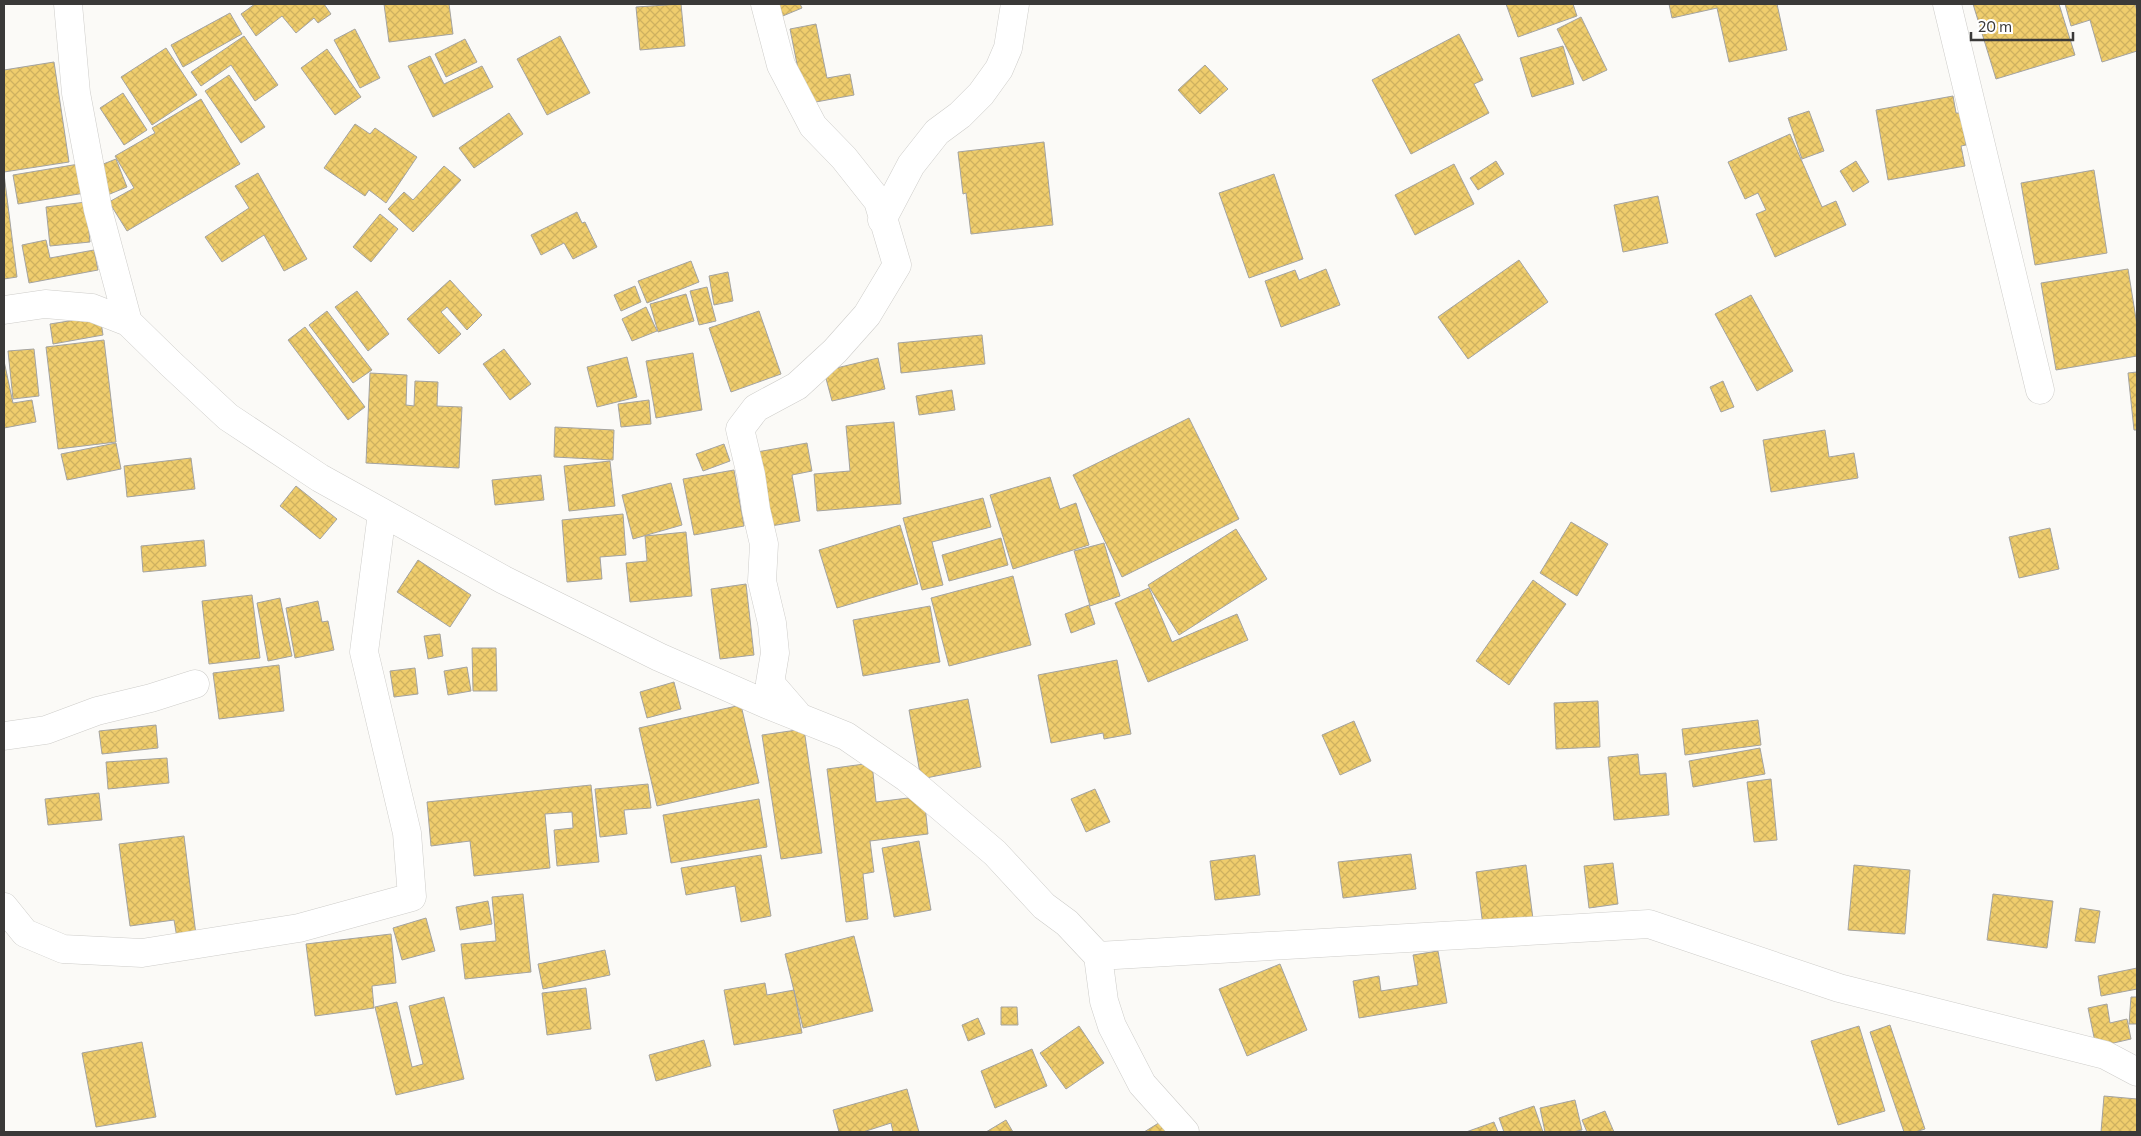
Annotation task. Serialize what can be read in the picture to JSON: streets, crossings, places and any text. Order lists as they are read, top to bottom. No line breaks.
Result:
{"scale_bar":"20 m"}
